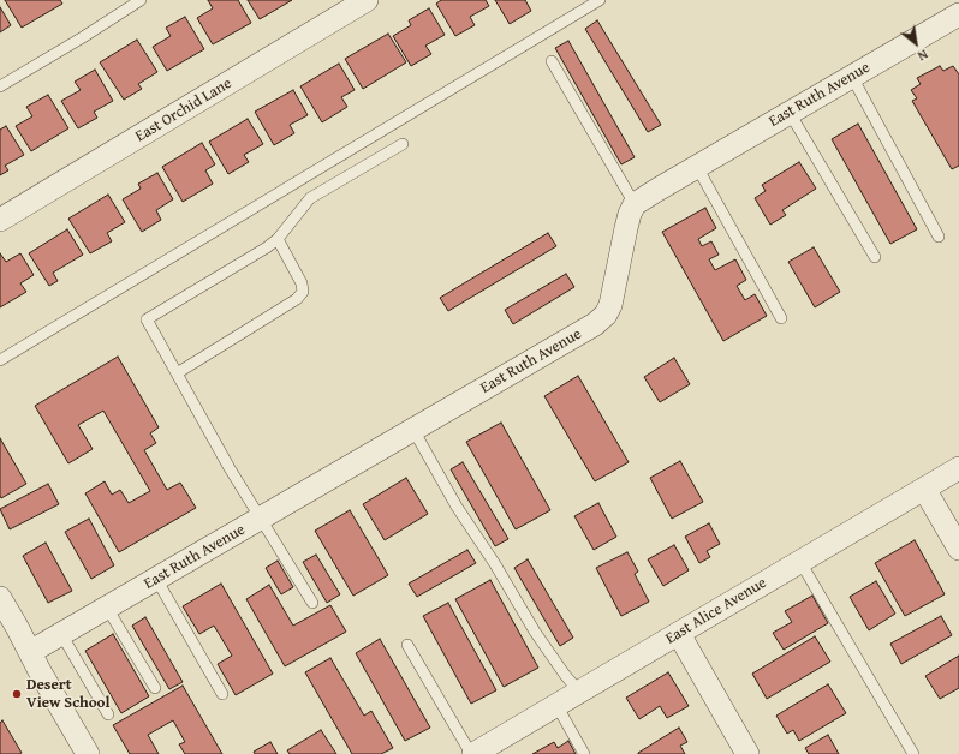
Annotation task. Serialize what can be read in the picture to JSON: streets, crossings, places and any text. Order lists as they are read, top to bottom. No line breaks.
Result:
{"streets":{"street":["East Ruth Avenue","East Orchid Lane","East Alice Avenue"]},"places":["Desert View School"],"north":"bottom right"}
